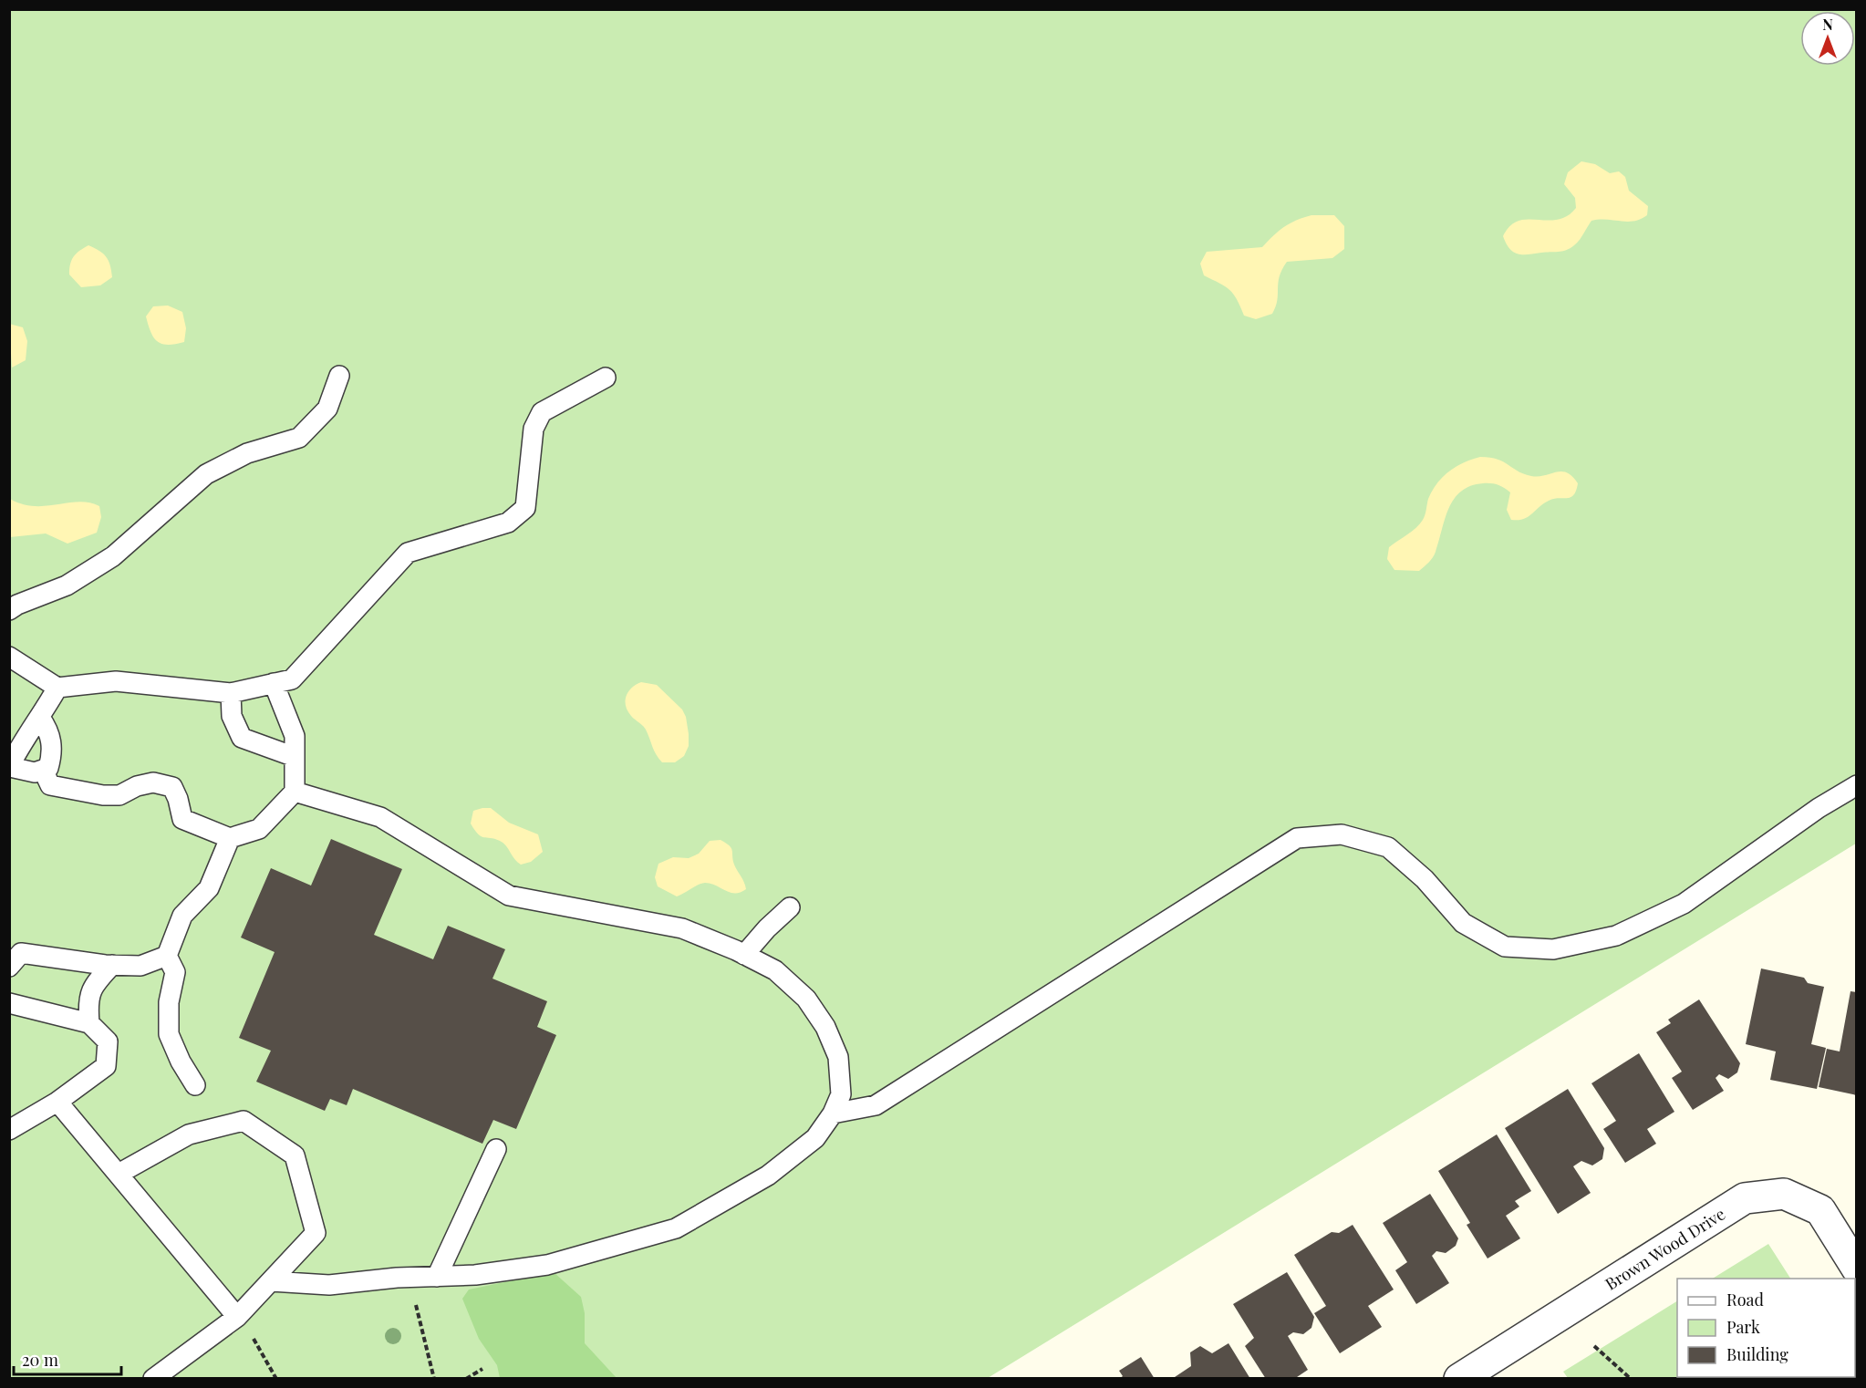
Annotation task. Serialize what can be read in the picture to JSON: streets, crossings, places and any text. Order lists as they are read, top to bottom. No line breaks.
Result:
{"streets":{"street":["Brown Wood Drive"]},"legend":["Road","Park","Building"],"scale_bar":"20 m","north":"top"}
